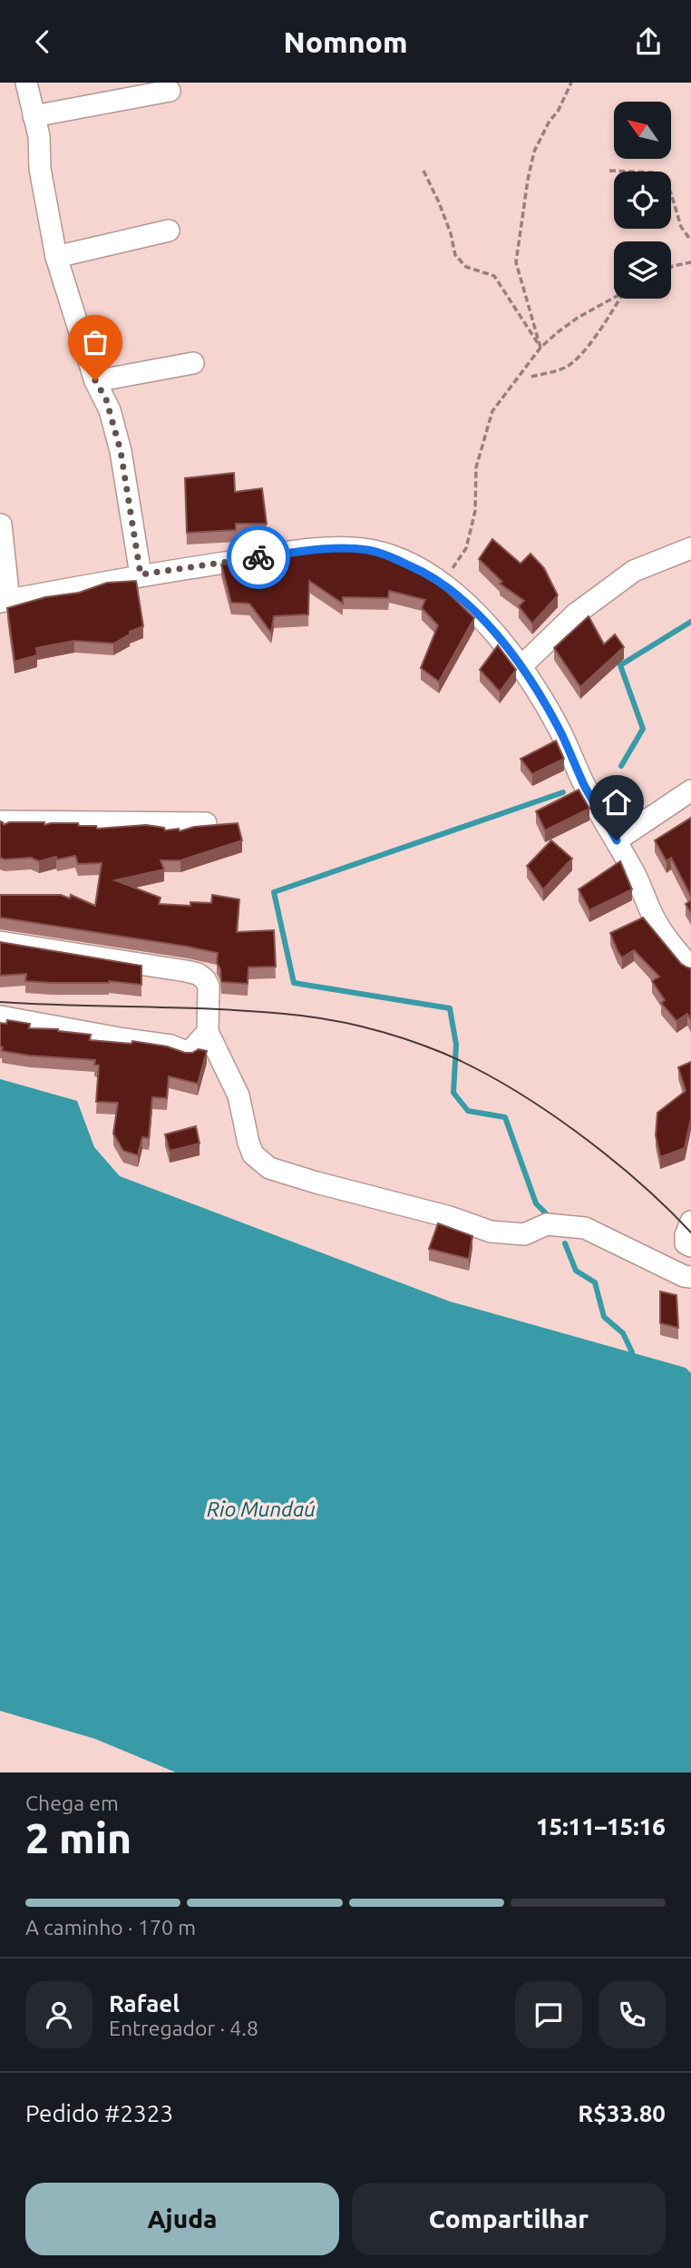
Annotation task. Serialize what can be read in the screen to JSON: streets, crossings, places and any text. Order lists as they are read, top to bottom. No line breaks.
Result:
{"water":["Rio Mundaú"],"north":"top left","page":{"header":"Nomnom","heading":["2 min","Chega em","15:11–15:16"],"panel":["Rafael","Entregador · 4.8","Pedido #2323","R$33.80"],"bar":"A caminho · 170 m","buttons":["Ajuda","Compartilhar"]}}
